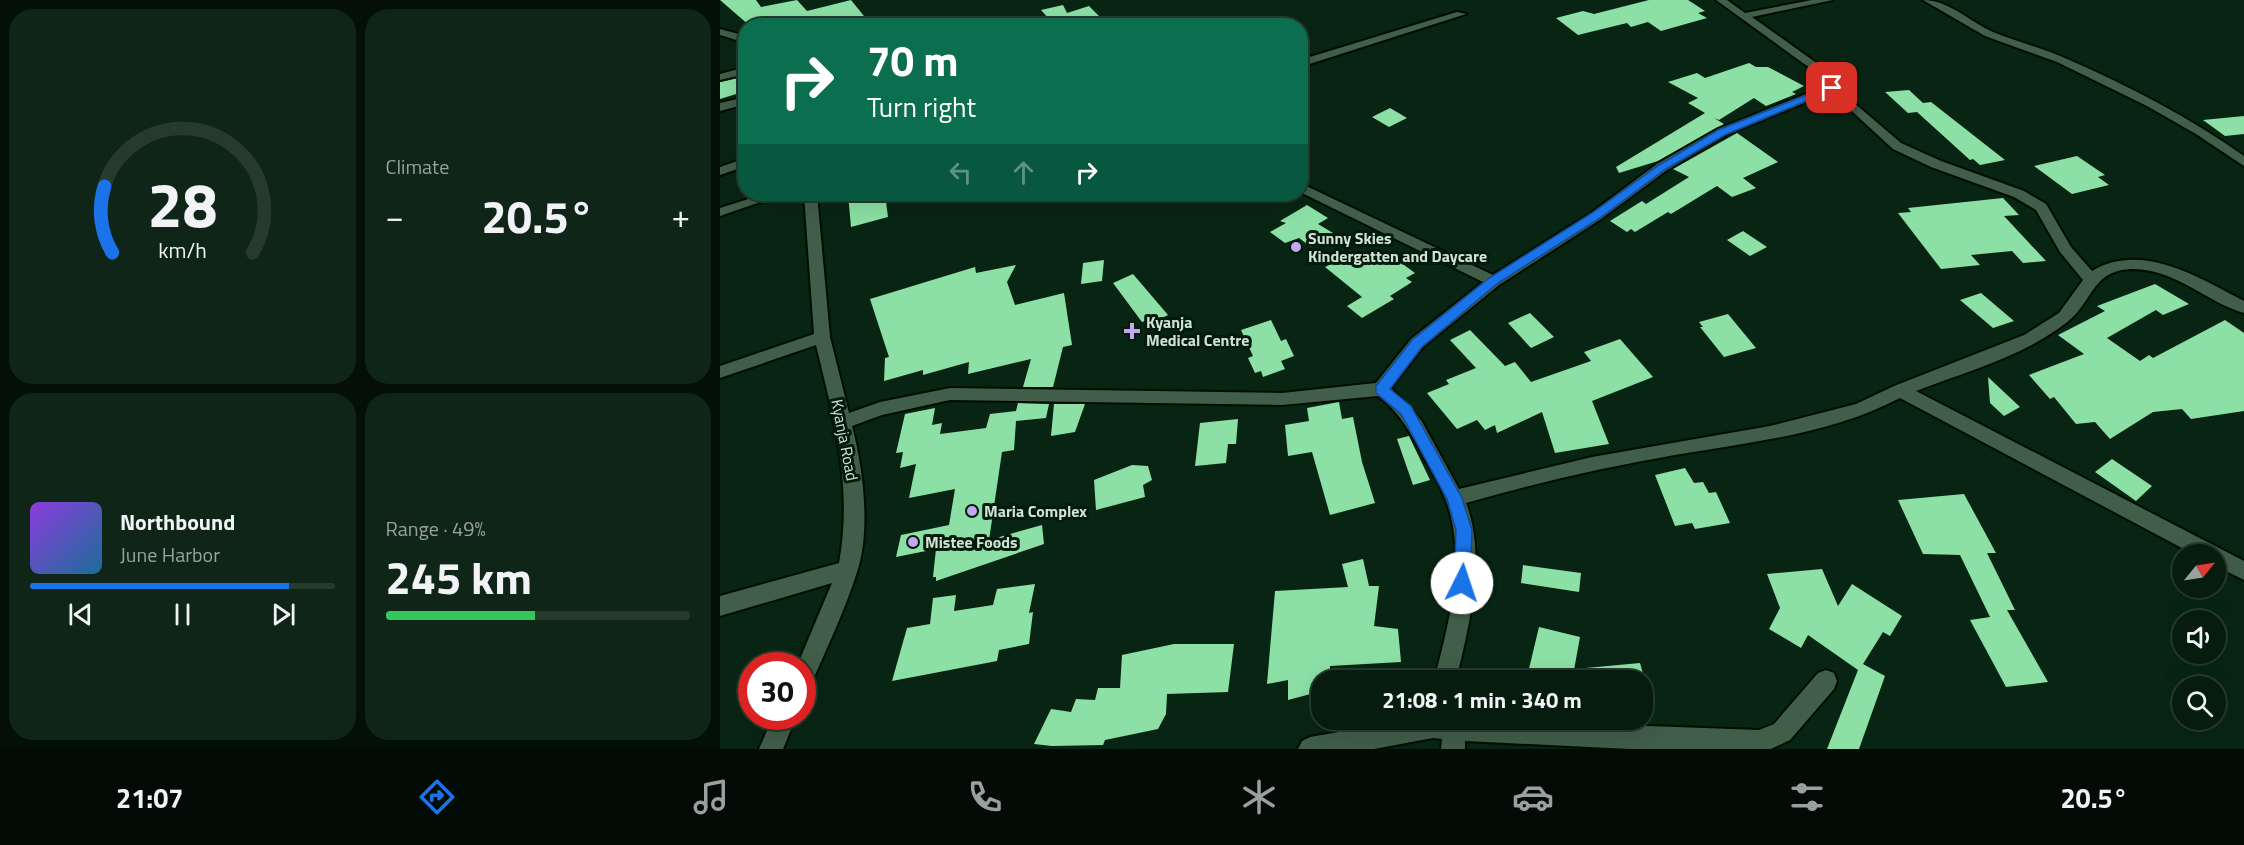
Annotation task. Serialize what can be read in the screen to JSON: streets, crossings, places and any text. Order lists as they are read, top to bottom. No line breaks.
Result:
{"streets":{"street":["Kyanja Road"]},"places":{"other":["Sunny Skies Kindergatten and Daycare","Maria Complex","Mistee Foods"],"health":["Kyanja Medical Centre"]},"north":"top right","page":{"tile":["Climate",["Range · 49%","245 km"]],"turn":["70 m","Turn right"],"heat":["−","20.5°","+"],"song":["Northbound","June Harbor"],"limit":"30","trip":"21:08 · 1 min · 340 m","tabs":["21:07","20.5°"],"gauge":["28","km/h"]}}
